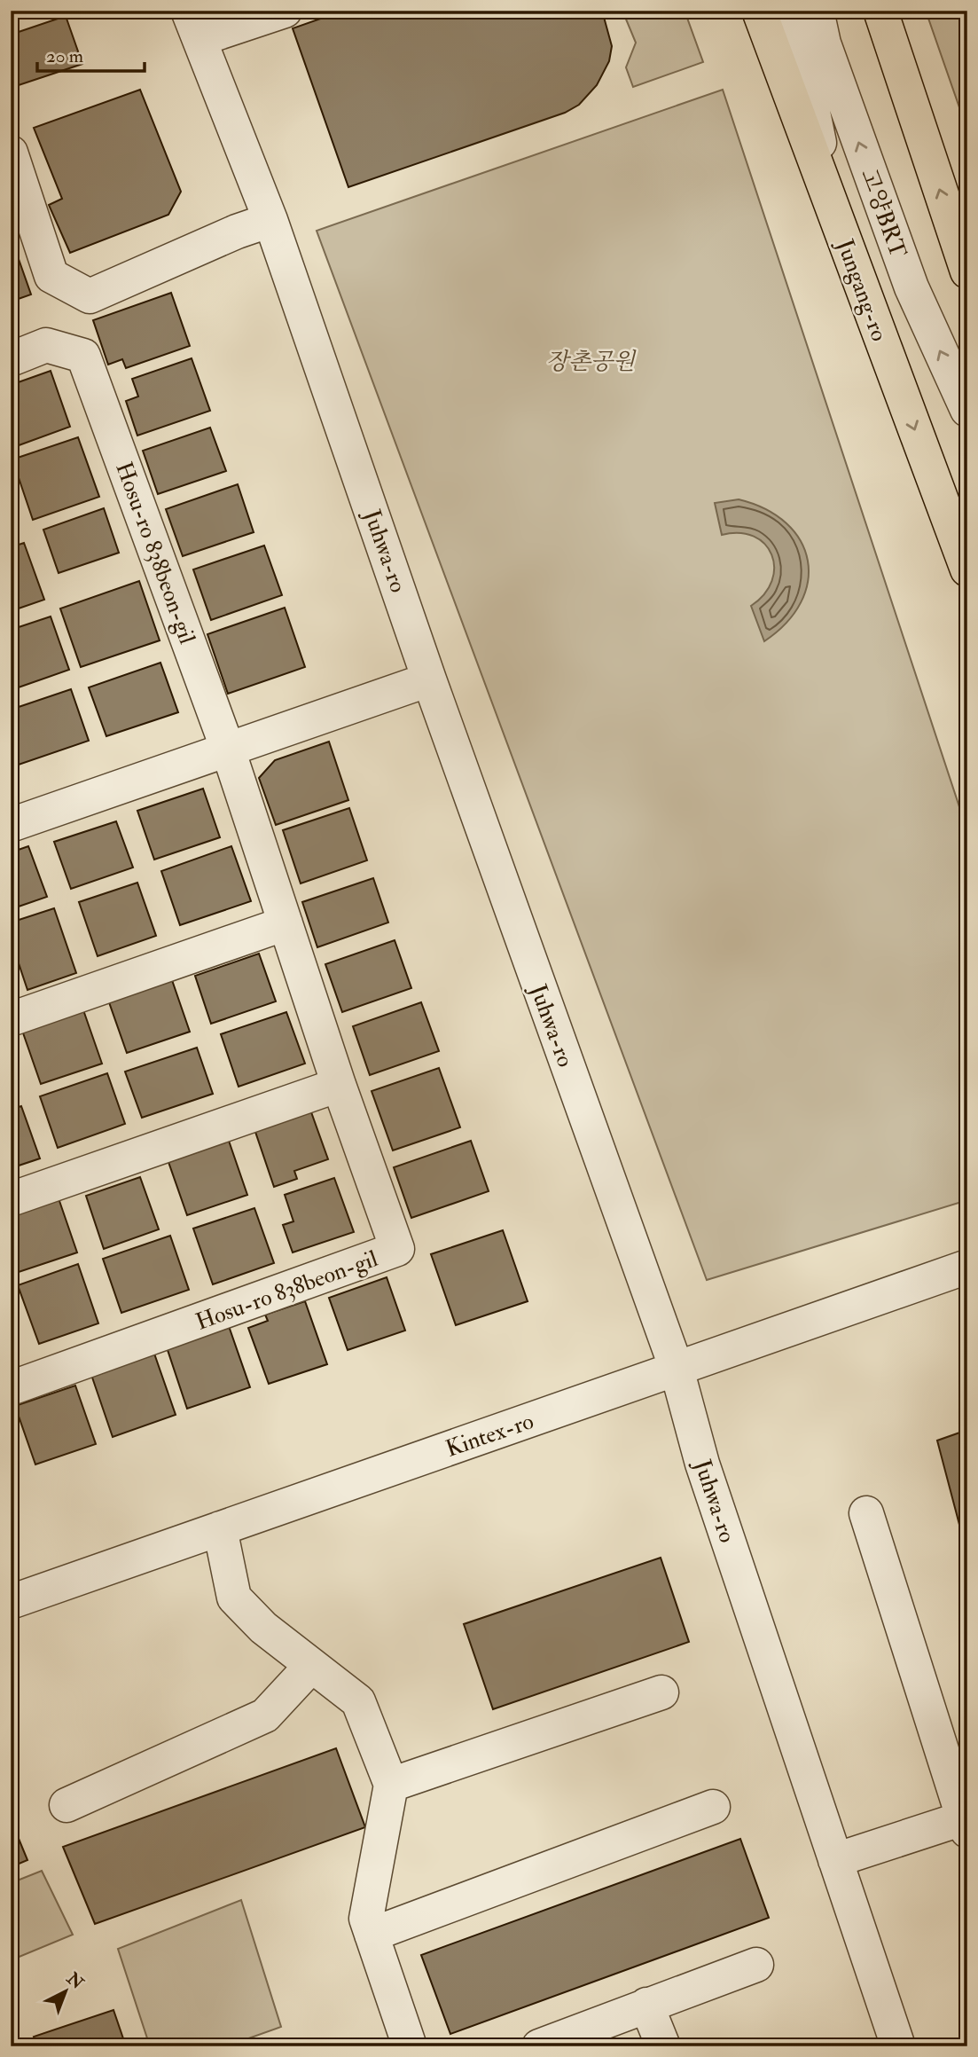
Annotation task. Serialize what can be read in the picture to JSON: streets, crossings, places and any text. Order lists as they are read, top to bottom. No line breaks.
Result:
{"streets":{"main road":["Jungang-ro"],"street":["고양BRT","Juhwa-ro","Hosu-ro 838beon-gil","Kintex-ro"]},"crossings":[["고양BRT","Jungang-ro"],["Juhwa-ro","Kintex-ro"]],"one_way":["Jungang-ro"],"parks":["장촌공원"],"scale_bar":"20 m","north":"top right"}
